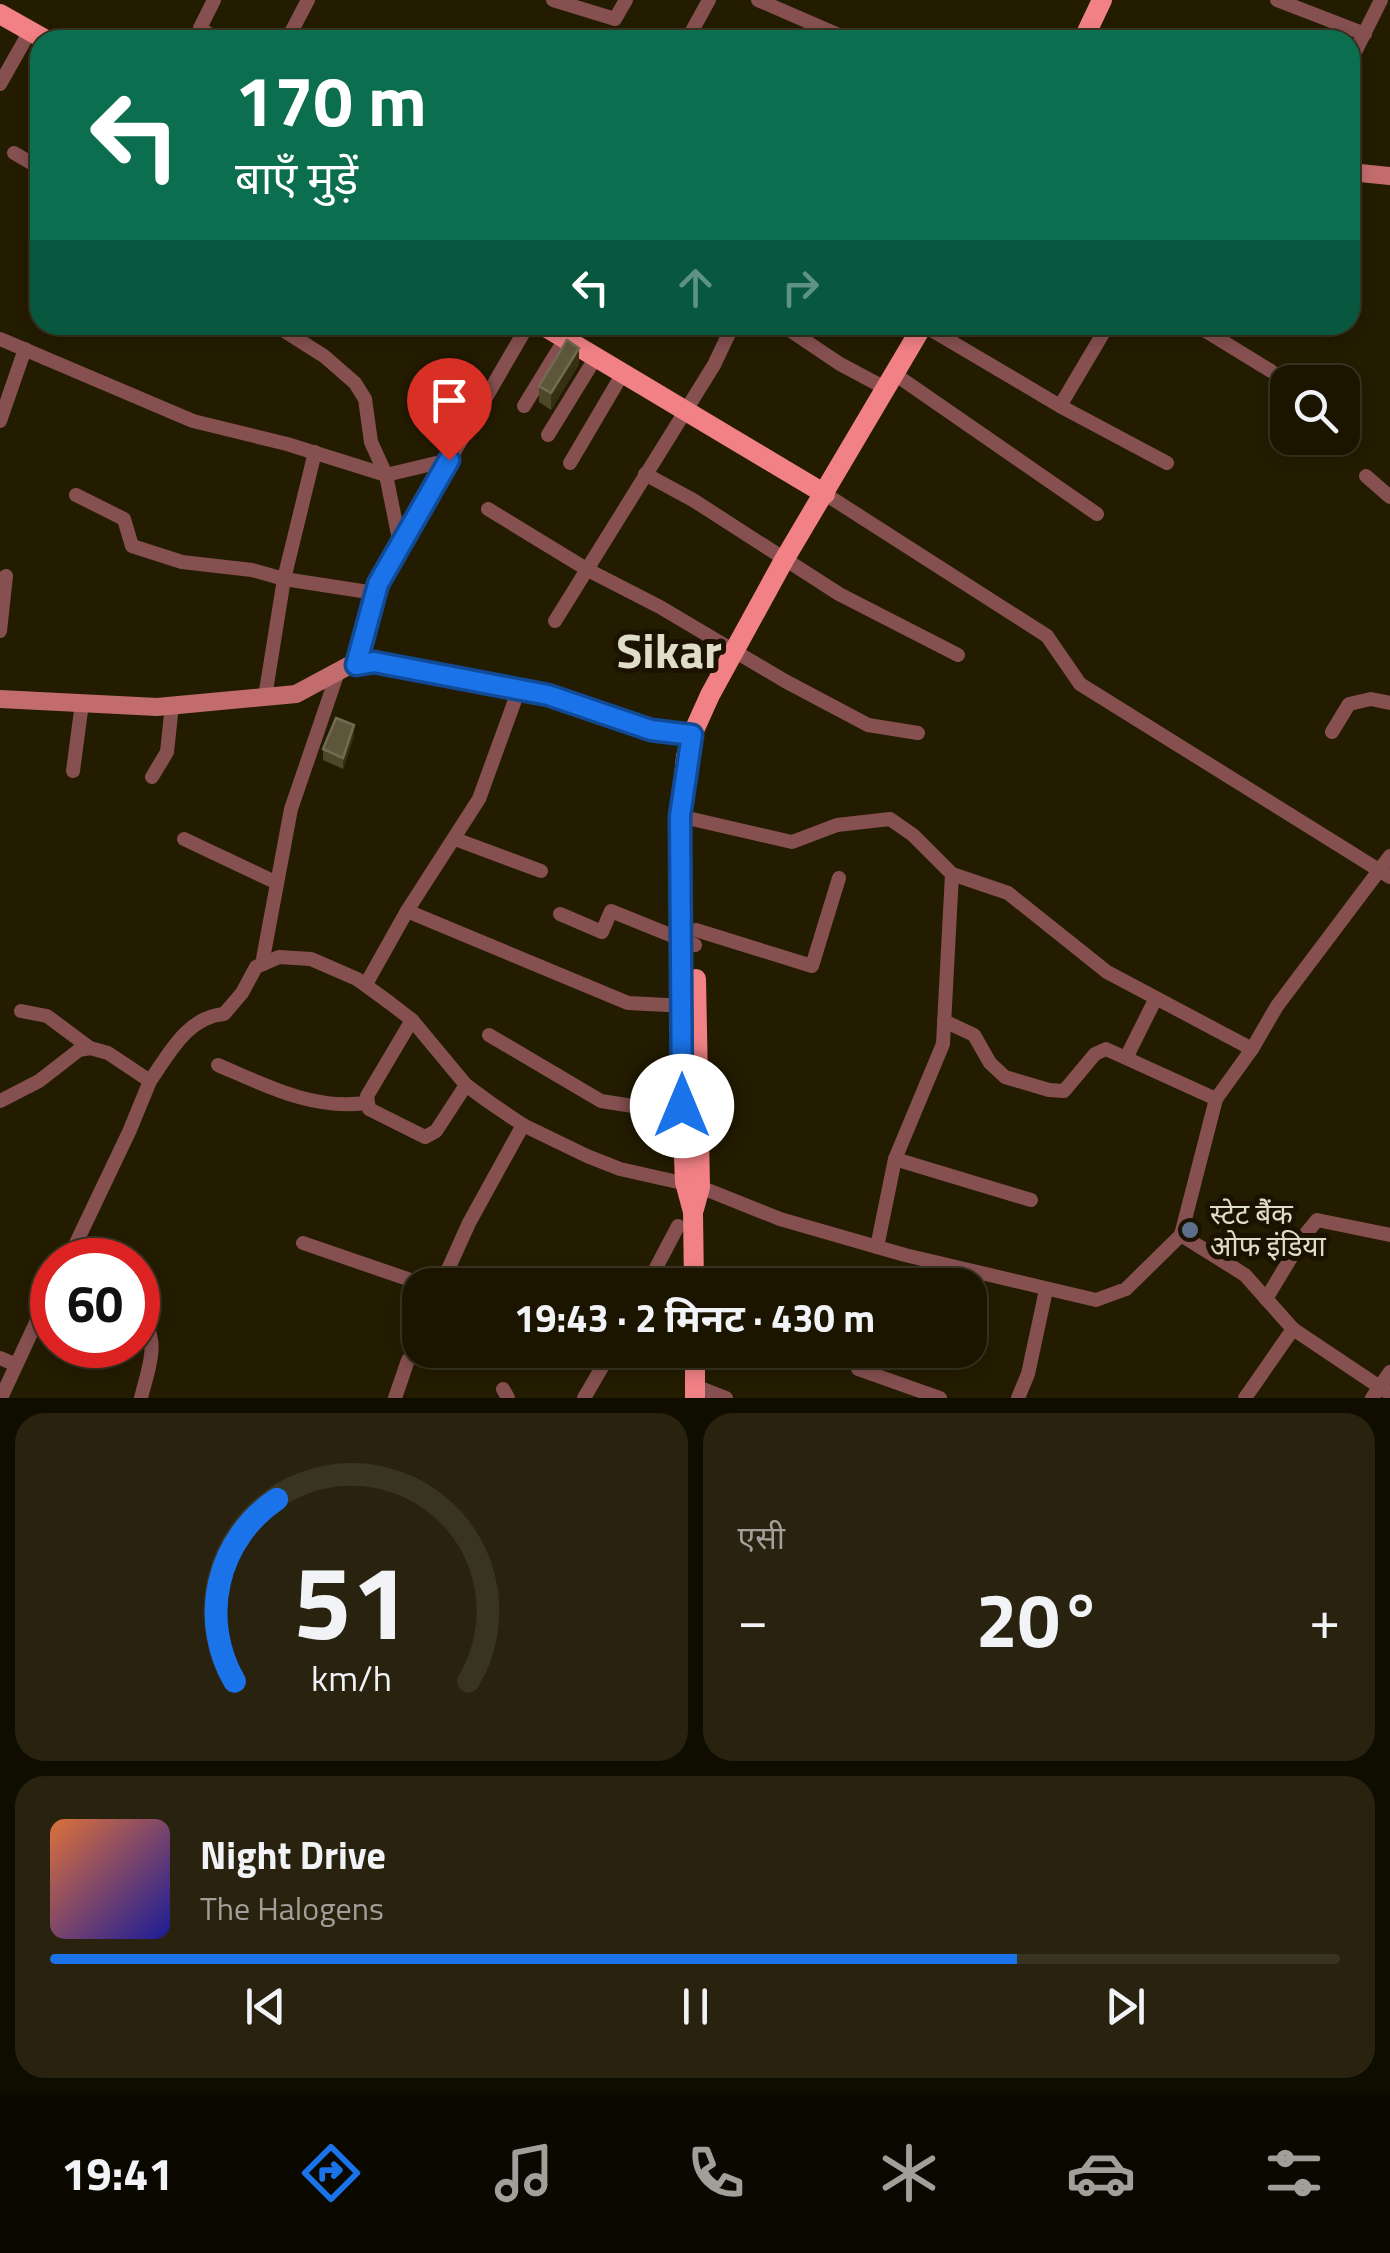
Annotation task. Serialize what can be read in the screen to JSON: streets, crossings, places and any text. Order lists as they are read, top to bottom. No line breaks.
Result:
{"districts":["Sikar"],"places":["स्टेट बेैंक ओफ इंडिया"],"page":{"turn":["170 m","बाएँ मुड़ें"],"limit":"60","trip":"19:43 · 2 मिनट · 430 m","tile":"एसी","heat":["−","20°","+"],"song":["Night Drive","The Halogens"],"tabs":"19:41","gauge":["51","km/h"]}}
